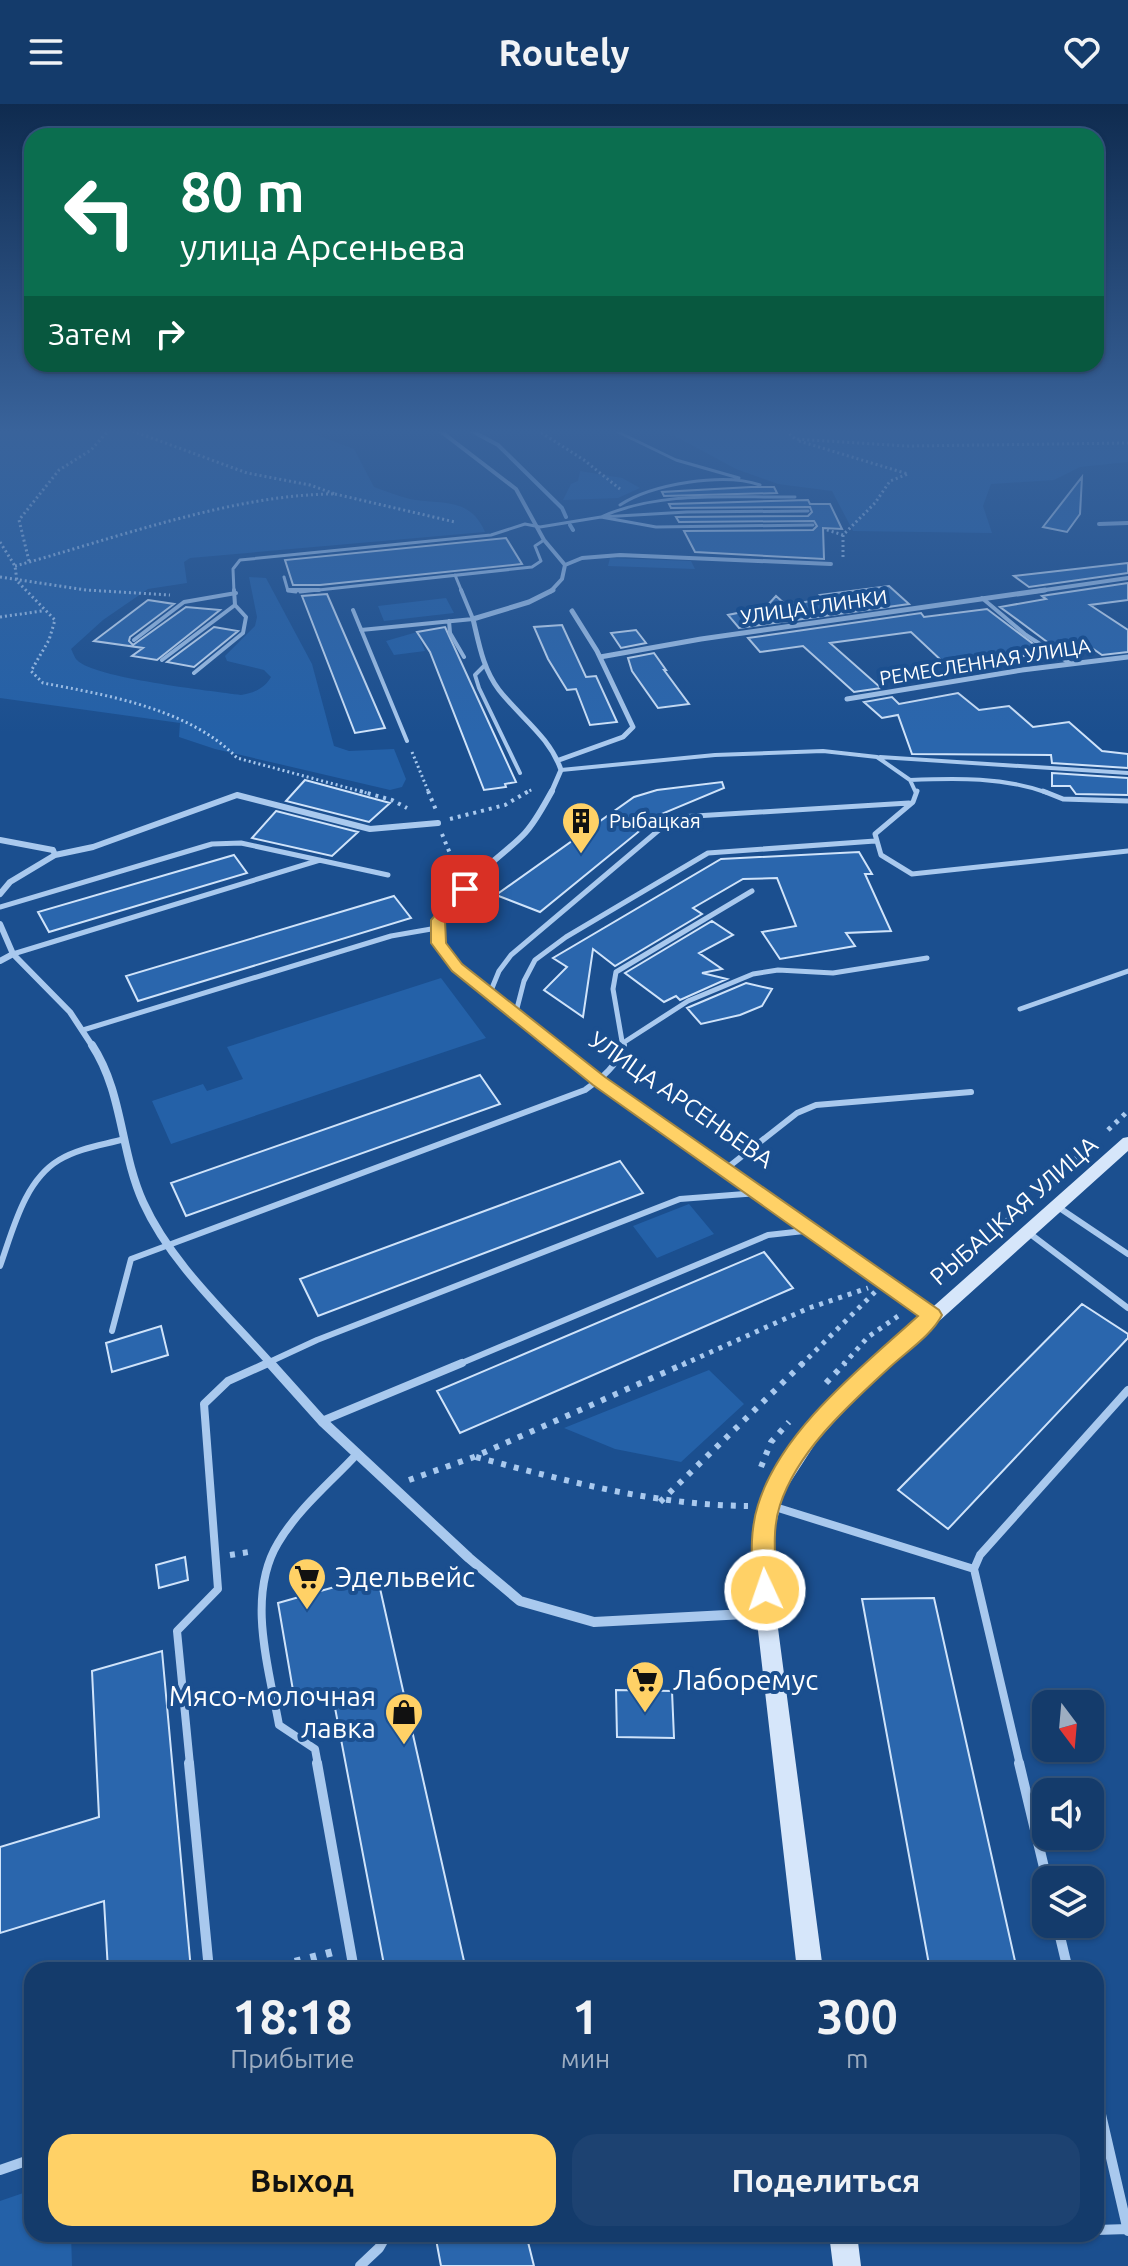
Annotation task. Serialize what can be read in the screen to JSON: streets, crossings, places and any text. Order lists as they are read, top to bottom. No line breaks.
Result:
{"streets":{"main road":["РЫБАЦКАЯ УЛИЦА"],"street":["УЛИЦА ГЛИНКИ","РЕМЕСЛЕННАЯ УЛИЦА","УЛИЦА АРСЕНЬЕВА"]},"crossings":[["УЛИЦА АРСЕНЬЕВА","РЫБАЦКАЯ УЛИЦА"]],"places":{"building":["Рыбацкая"],"supermarket":["Эдельвейс","Лаборемус"],"shop":["Мясо-молочная лавка"]},"north":"bottom","page":{"header":"Routely","turn":["80 m","улица Арсеньева"],"then":"Затем","eta":["18:18","Прибытие","1","мин","300","m"],"buttons":["Выход","Поделиться"]}}
